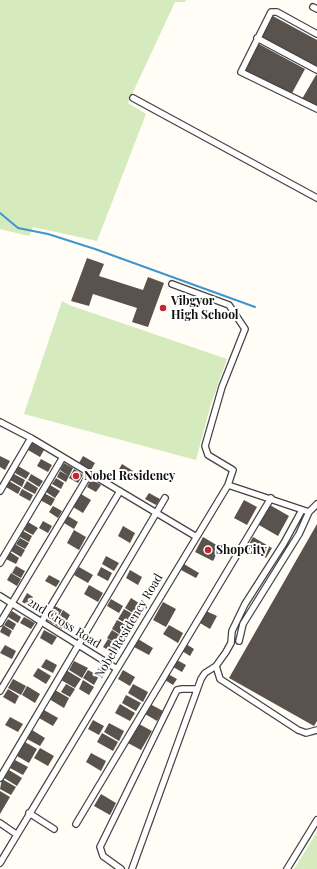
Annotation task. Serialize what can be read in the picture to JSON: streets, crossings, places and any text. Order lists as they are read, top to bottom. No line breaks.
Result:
{"streets":{"street":["2nd Cross Road","Nobel Residency Road"]},"crossings":[["2nd Cross Road","Nobel Residency Road"]],"places":["Vibgyor High School","Nobel Residency","ShopCity"]}
